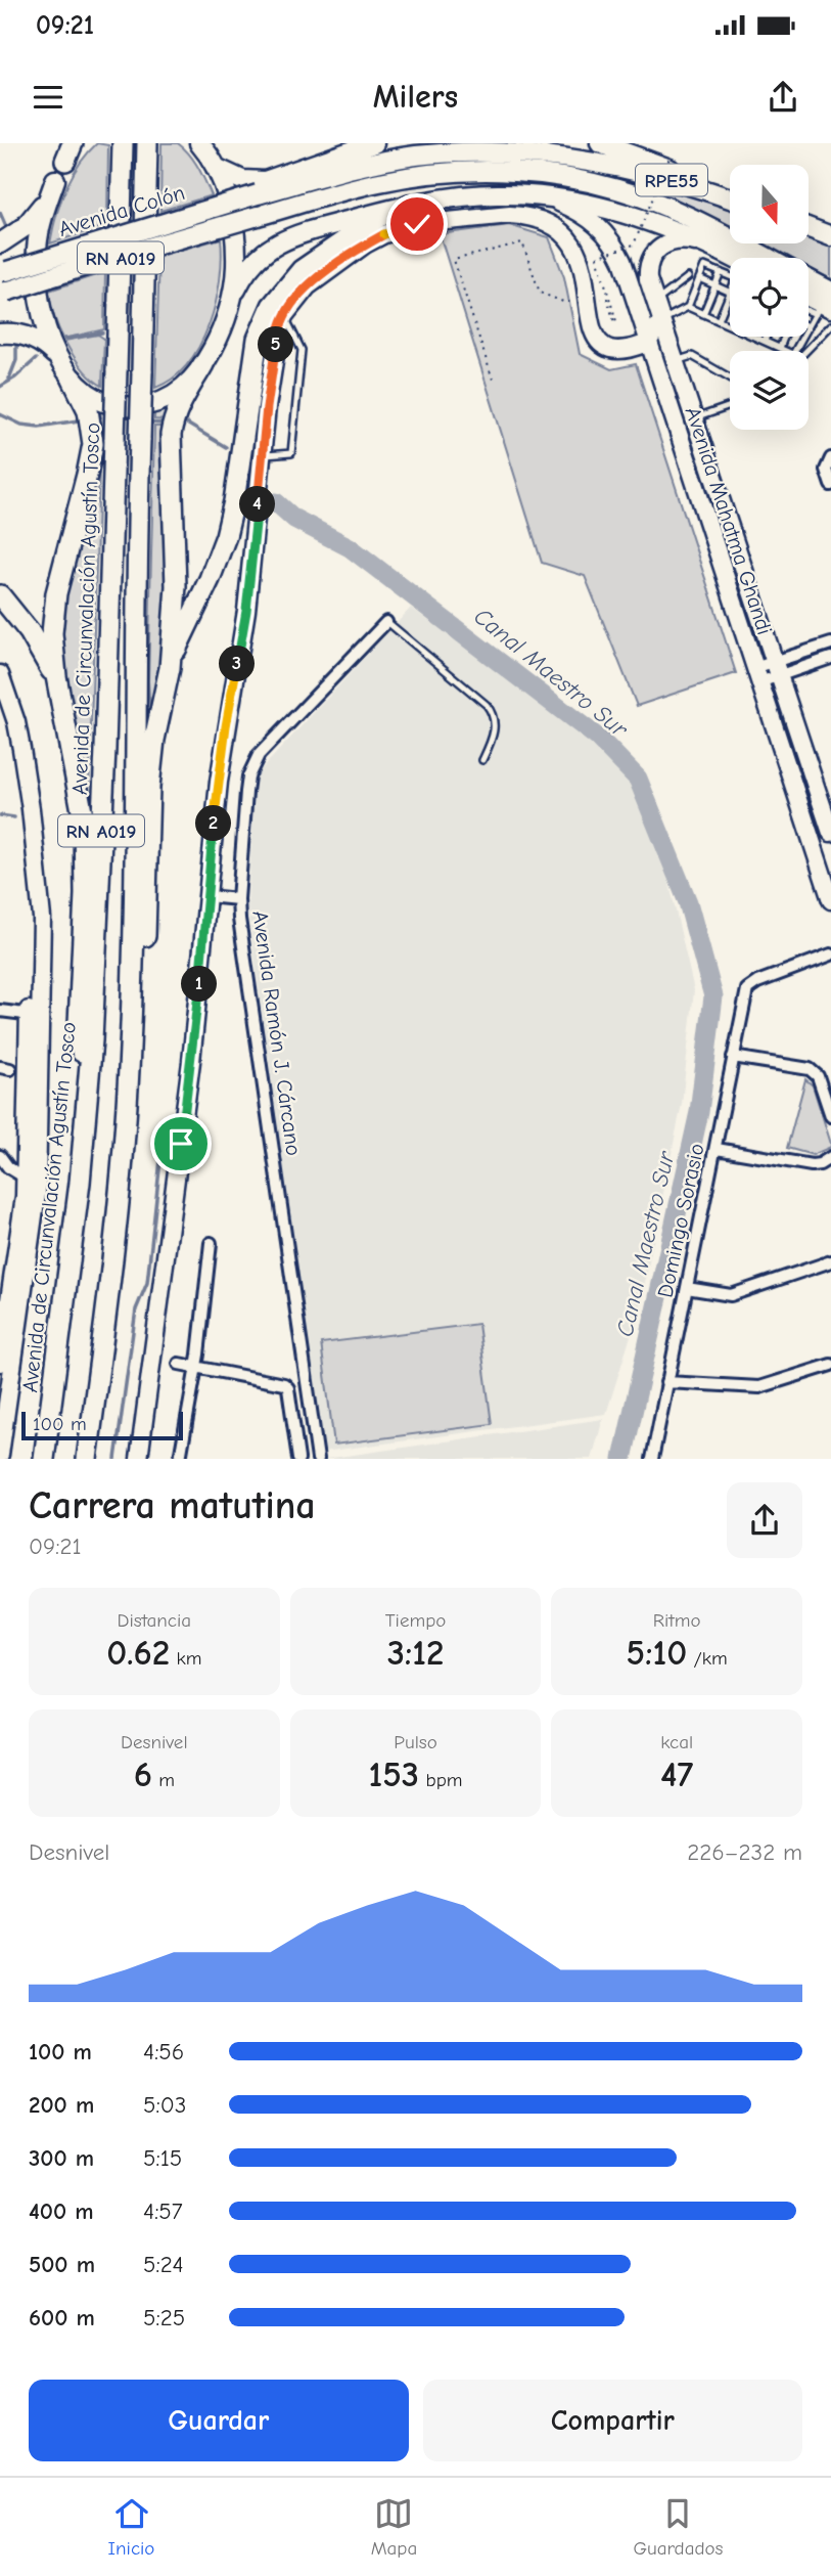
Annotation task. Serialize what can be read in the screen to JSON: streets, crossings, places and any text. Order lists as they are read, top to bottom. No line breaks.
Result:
{"streets":{"highway":["RN A019","Avenida de Circunvalación Agustín Tosco"],"main road":["RPE55","Avenida Colón","Avenida Mahatma Ghandi"],"street":["Avenida Ramón J. Cárcano","Domingo Sorasio"]},"water":["Canal Maestro Sur"],"scale_bar":"100 m","north":"bottom","page":{"status":"09:21","header":"Milers","pins":["5","4","3","2","1"],"scale":"100 m","heading":["Carrera matutina","09:21"],"stats":[["Distancia","0.62 km"],["Tiempo","3:12"],["Ritmo","5:10 /km"],["Desnivel","6 m"],["Pulso","153 bpm"],["kcal","47"]],"chart":["Desnivel","226–232 m"],"list":[{"name":"100 m","note":"4:56"},{"name":"200 m","note":"5:03"},{"name":"300 m","note":"5:15"},{"name":"400 m","note":"4:57"},{"name":"500 m","note":"5:24"},{"name":"600 m","note":"5:25"}],"buttons":["Guardar","Compartir"],"tabs":["Inicio","Mapa","Guardados"]}}
